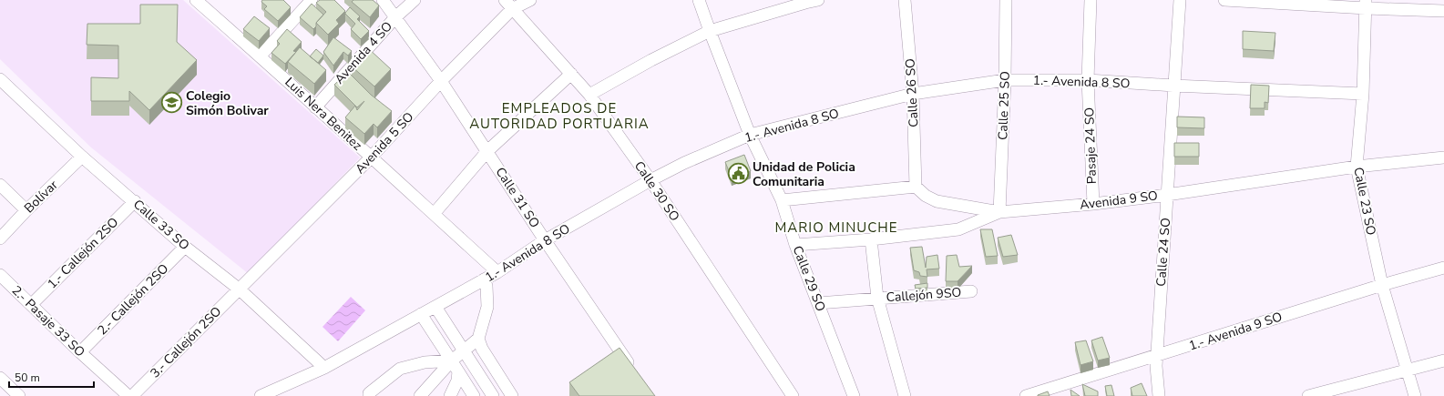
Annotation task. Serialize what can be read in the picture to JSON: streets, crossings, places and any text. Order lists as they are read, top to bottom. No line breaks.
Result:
{"streets":{"street":["Avenida 4 SO","1.- Avenida 8 SO","Calle 26 SO","Calle 25 SO","Luis Nera Benitez","Avenida 5 SO","Pasaje 24 SO","Calle 30 SO","Bolívar","Calle 31 SO","Avenida 9 SO","Calle 23 SO","Calle 33 SO","Calle 24 SO","1.- Callejón 2SO","Calle 29 SO","Callejón 9SO","2.- Callejón 2SO","2.- Pasaje 33 SO","1.- Avenida 9 SO","3.- Callejón 2SO"]},"crossings":[["Avenida 4 SO","Luis Nera Benitez"],["Avenida 4 SO","Calle 31 SO"],["1.- Avenida 8 SO","Calle 26 SO"],["1.- Avenida 8 SO","Calle 25 SO"],["1.- Avenida 8 SO","Luis Nera Benitez"],["1.- Avenida 8 SO","Pasaje 24 SO"],["1.- Avenida 8 SO","Calle 30 SO"],["1.- Avenida 8 SO","Calle 31 SO"],["1.- Avenida 8 SO","Calle 23 SO"],["1.- Avenida 8 SO","Calle 33 SO"],["1.- Avenida 8 SO","Calle 24 SO"],["1.- Avenida 8 SO","Calle 29 SO"],["Calle 25 SO","Avenida 9 SO"],["Luis Nera Benitez","Avenida 5 SO"],["Avenida 5 SO","Calle 30 SO"],["Avenida 5 SO","Calle 31 SO"],["Avenida 5 SO","Calle 33 SO"],["Avenida 5 SO","3.- Callejón 2SO"],["Pasaje 24 SO","Avenida 9 SO"],["Bolívar","Calle 33 SO"],["Avenida 9 SO","Calle 23 SO"],["Avenida 9 SO","Calle 24 SO"],["Avenida 9 SO","Calle 29 SO"],["Calle 23 SO","1.- Avenida 9 SO"],["Calle 33 SO","1.- Callejón 2SO"],["Calle 33 SO","2.- Callejón 2SO"],["Calle 33 SO","3.- Callejón 2SO"],["Calle 24 SO","1.- Avenida 9 SO"],["1.- Callejón 2SO","2.- Pasaje 33 SO"],["Calle 29 SO","Callejón 9SO"],["2.- Callejón 2SO","2.- Pasaje 33 SO"]],"districts":["EMPLEADOS DE AUTORIDAD PORTUARIA","MARIO MINUCHE"],"places":{"school or university":["Colegio Simón Bolivar"],"public building":["Unidad de Policia Comunitaria"]},"scale_bar":"50 m"}
